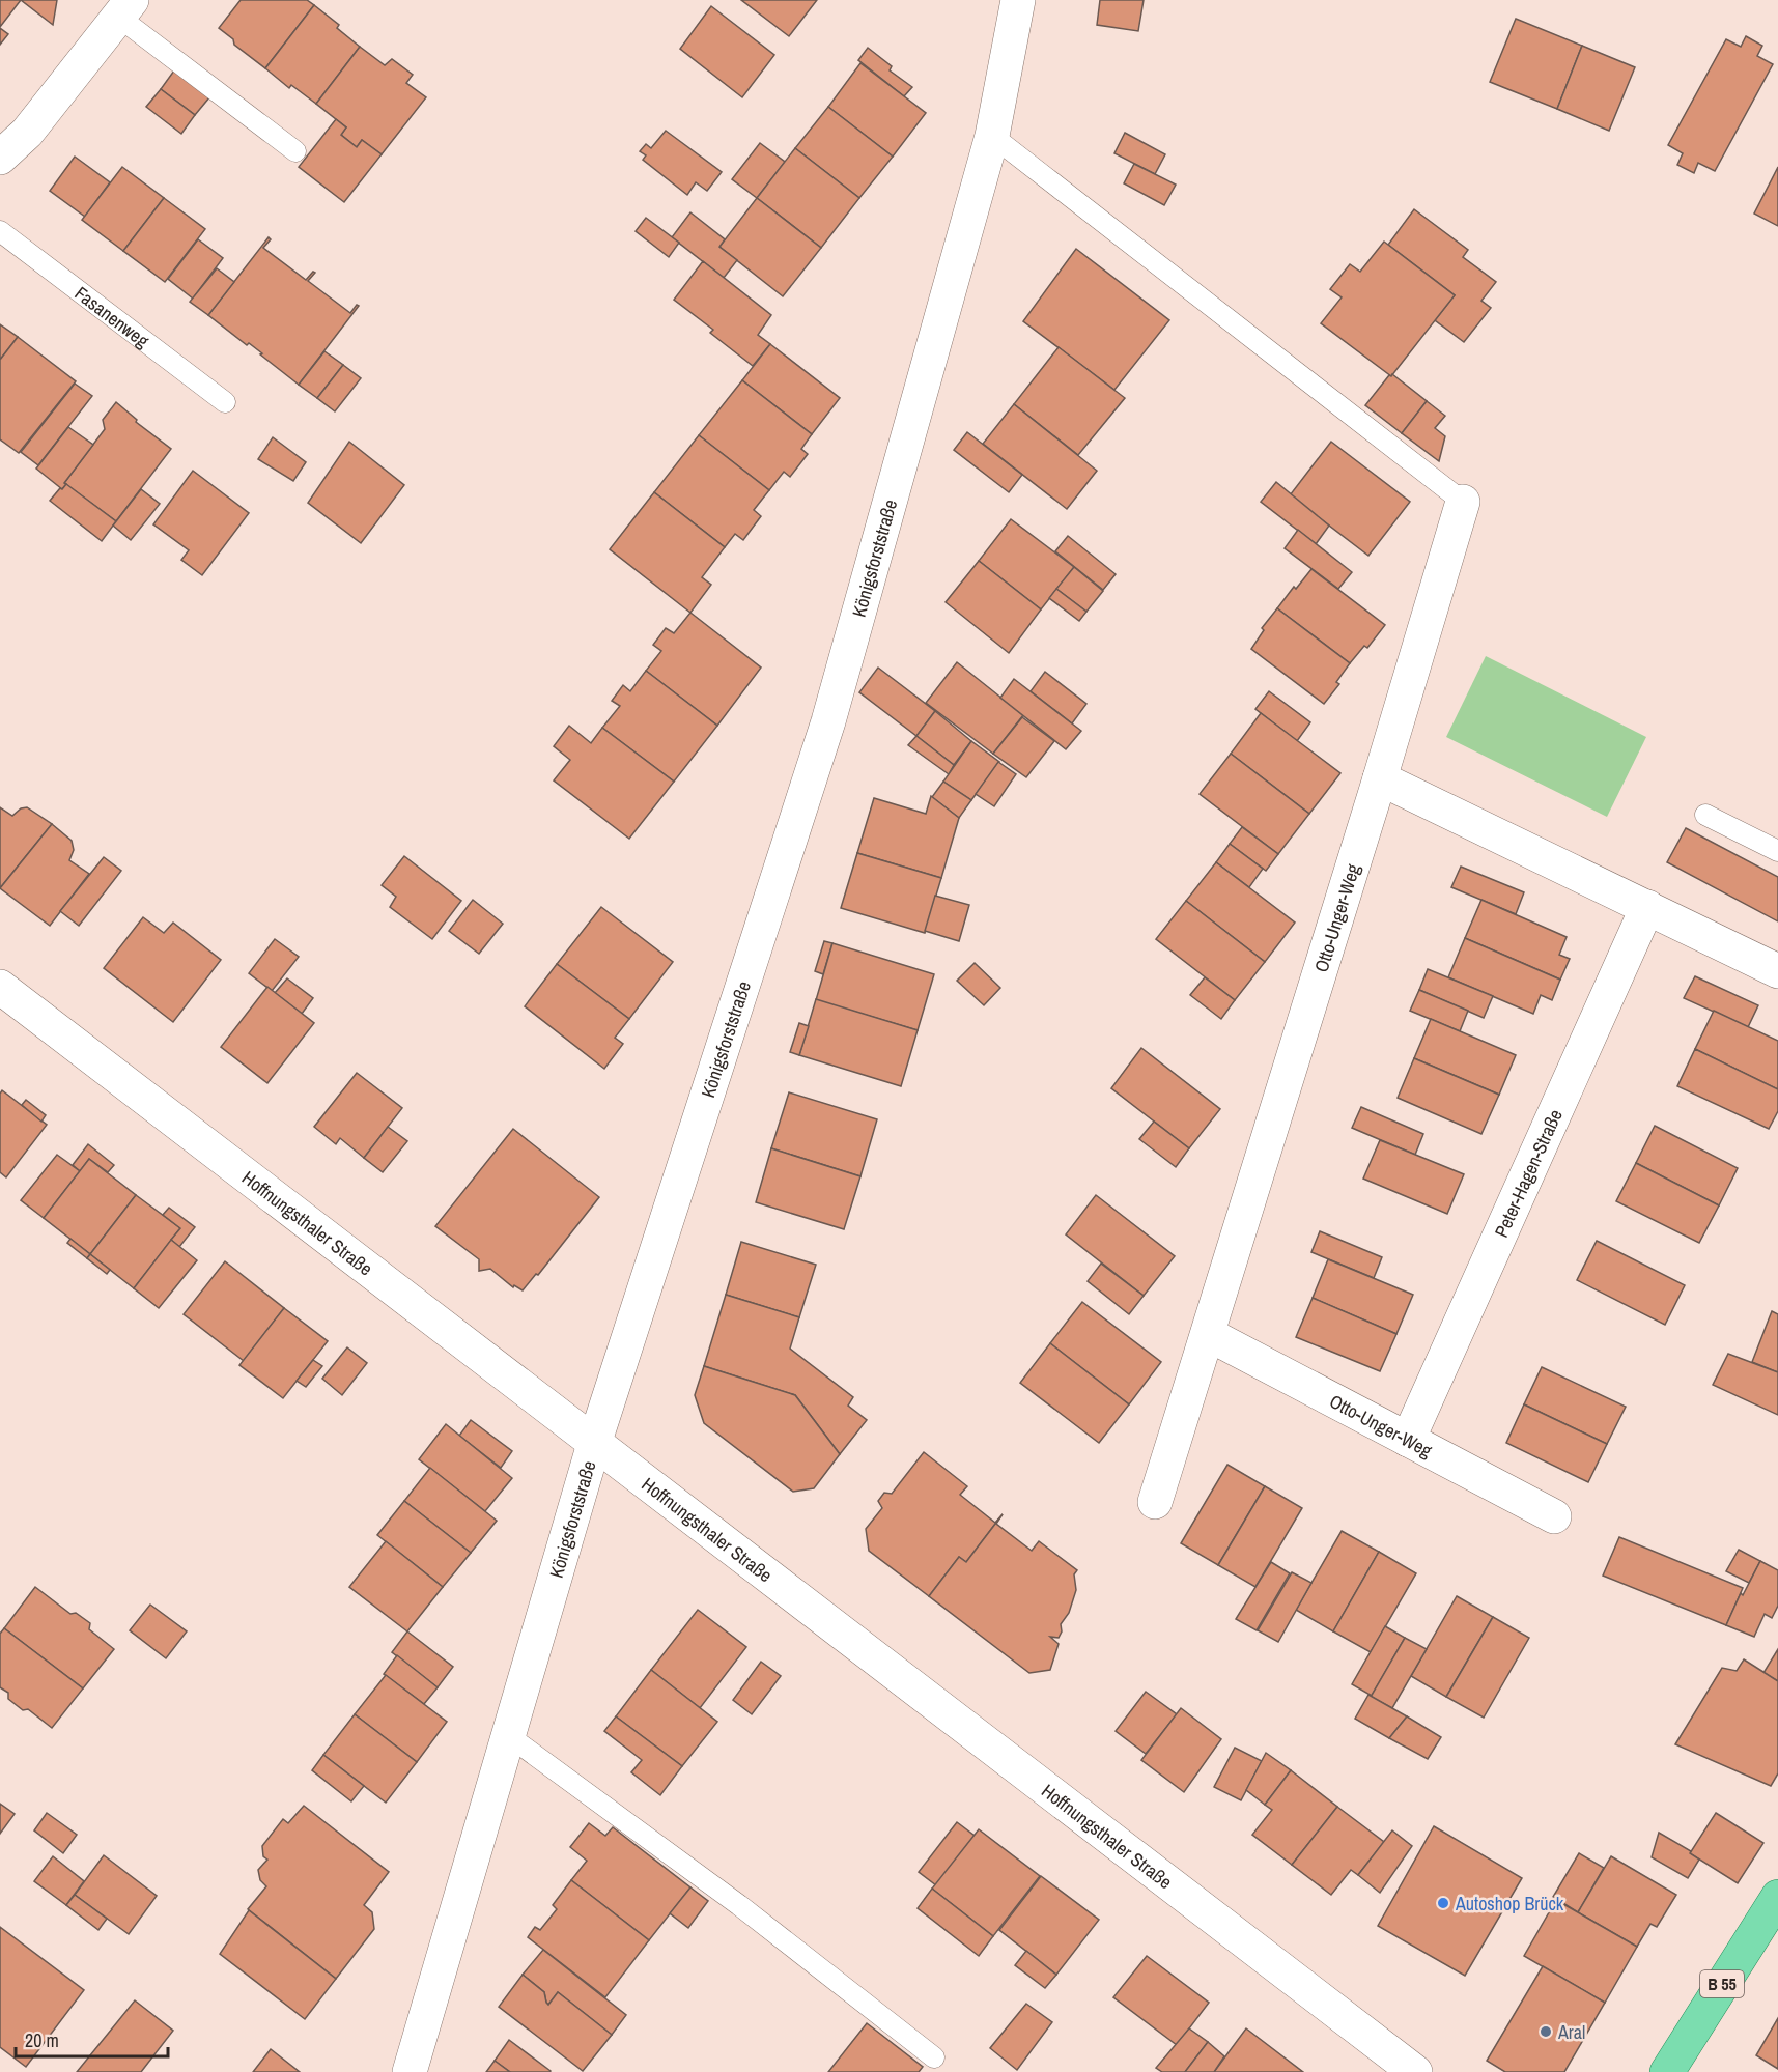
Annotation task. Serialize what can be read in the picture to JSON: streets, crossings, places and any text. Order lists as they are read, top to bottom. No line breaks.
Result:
{"streets":{"main road":["B 55"],"street":["Königsforststraße","Otto-Unger-Weg","Peter-Hagen-Straße","Hoffnungsthaler Straße"],"lane":["Fasanenweg"]},"crossings":[["Königsforststraße","Hoffnungsthaler Straße"],["Otto-Unger-Weg","Peter-Hagen-Straße"]],"places":["Autoshop Brück","Aral"],"scale_bar":"20 m"}
